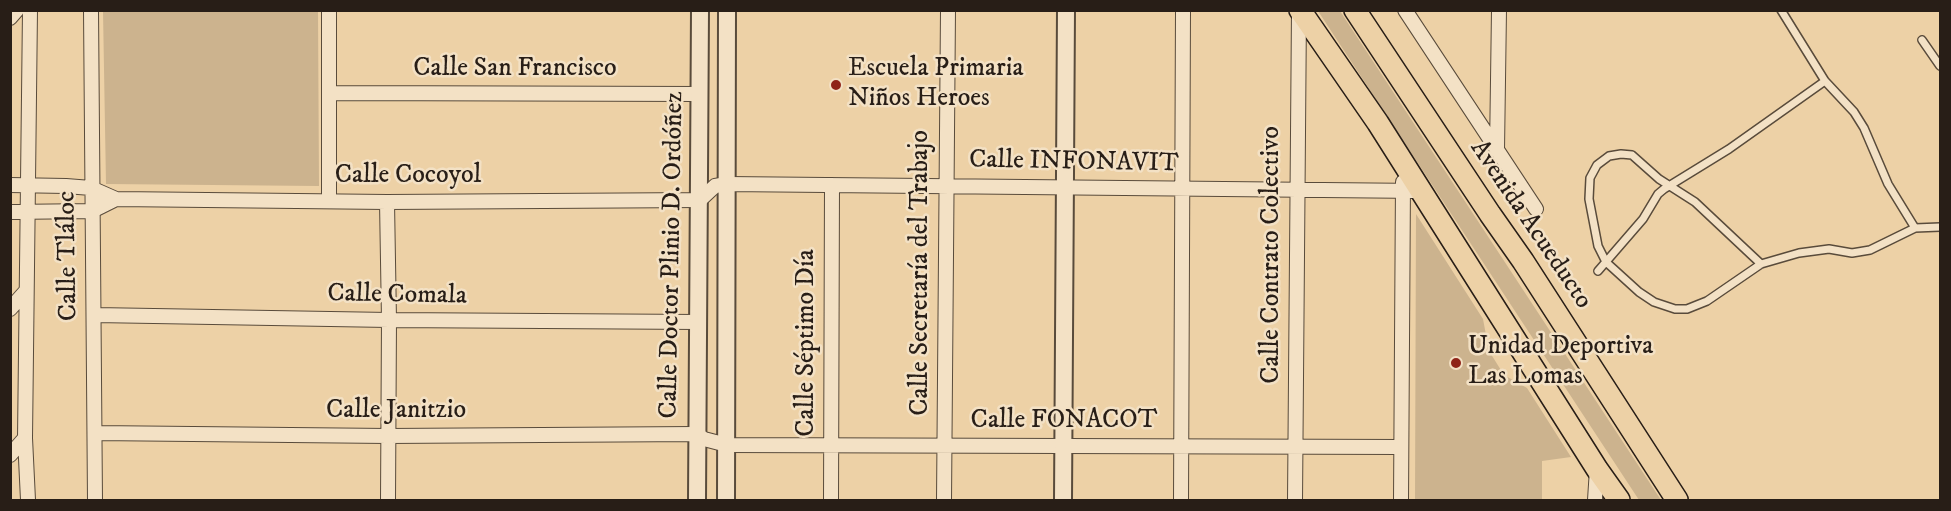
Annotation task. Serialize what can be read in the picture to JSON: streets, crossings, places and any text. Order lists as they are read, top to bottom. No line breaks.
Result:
{"streets":{"main road":["Avenida Acueducto"],"street":["Calle San Francisco","Calle INFONAVIT","Calle Cocoyol","Calle Doctor Plinio D. Ordóñez","Calle Contrato Colectivo","Calle Tláloc","Calle Secretaría del Trabajo","Calle Comala","Calle Séptimo Día","Calle Janitzio","Calle FONACOT"]},"crossings":[["Calle San Francisco","Calle Doctor Plinio D. Ordóñez"],["Calle INFONAVIT","Calle Doctor Plinio D. Ordóñez"],["Calle INFONAVIT","Calle Contrato Colectivo"],["Calle INFONAVIT","Calle Secretaría del Trabajo"],["Calle INFONAVIT","Calle Séptimo Día"],["Calle Cocoyol","Calle Doctor Plinio D. Ordóñez"],["Calle Cocoyol","Calle Tláloc"],["Calle Doctor Plinio D. Ordóñez","Calle Comala"],["Calle Doctor Plinio D. Ordóñez","Calle Janitzio"],["Calle Doctor Plinio D. Ordóñez","Calle FONACOT"],["Calle Contrato Colectivo","Calle FONACOT"],["Calle Tláloc","Calle Comala"],["Calle Tláloc","Calle Janitzio"],["Calle Secretaría del Trabajo","Calle FONACOT"],["Calle Séptimo Día","Calle FONACOT"],["Calle Janitzio","Calle FONACOT"]],"places":["Escuela Primaria Niños Heroes","Unidad Deportiva Las Lomas"]}
